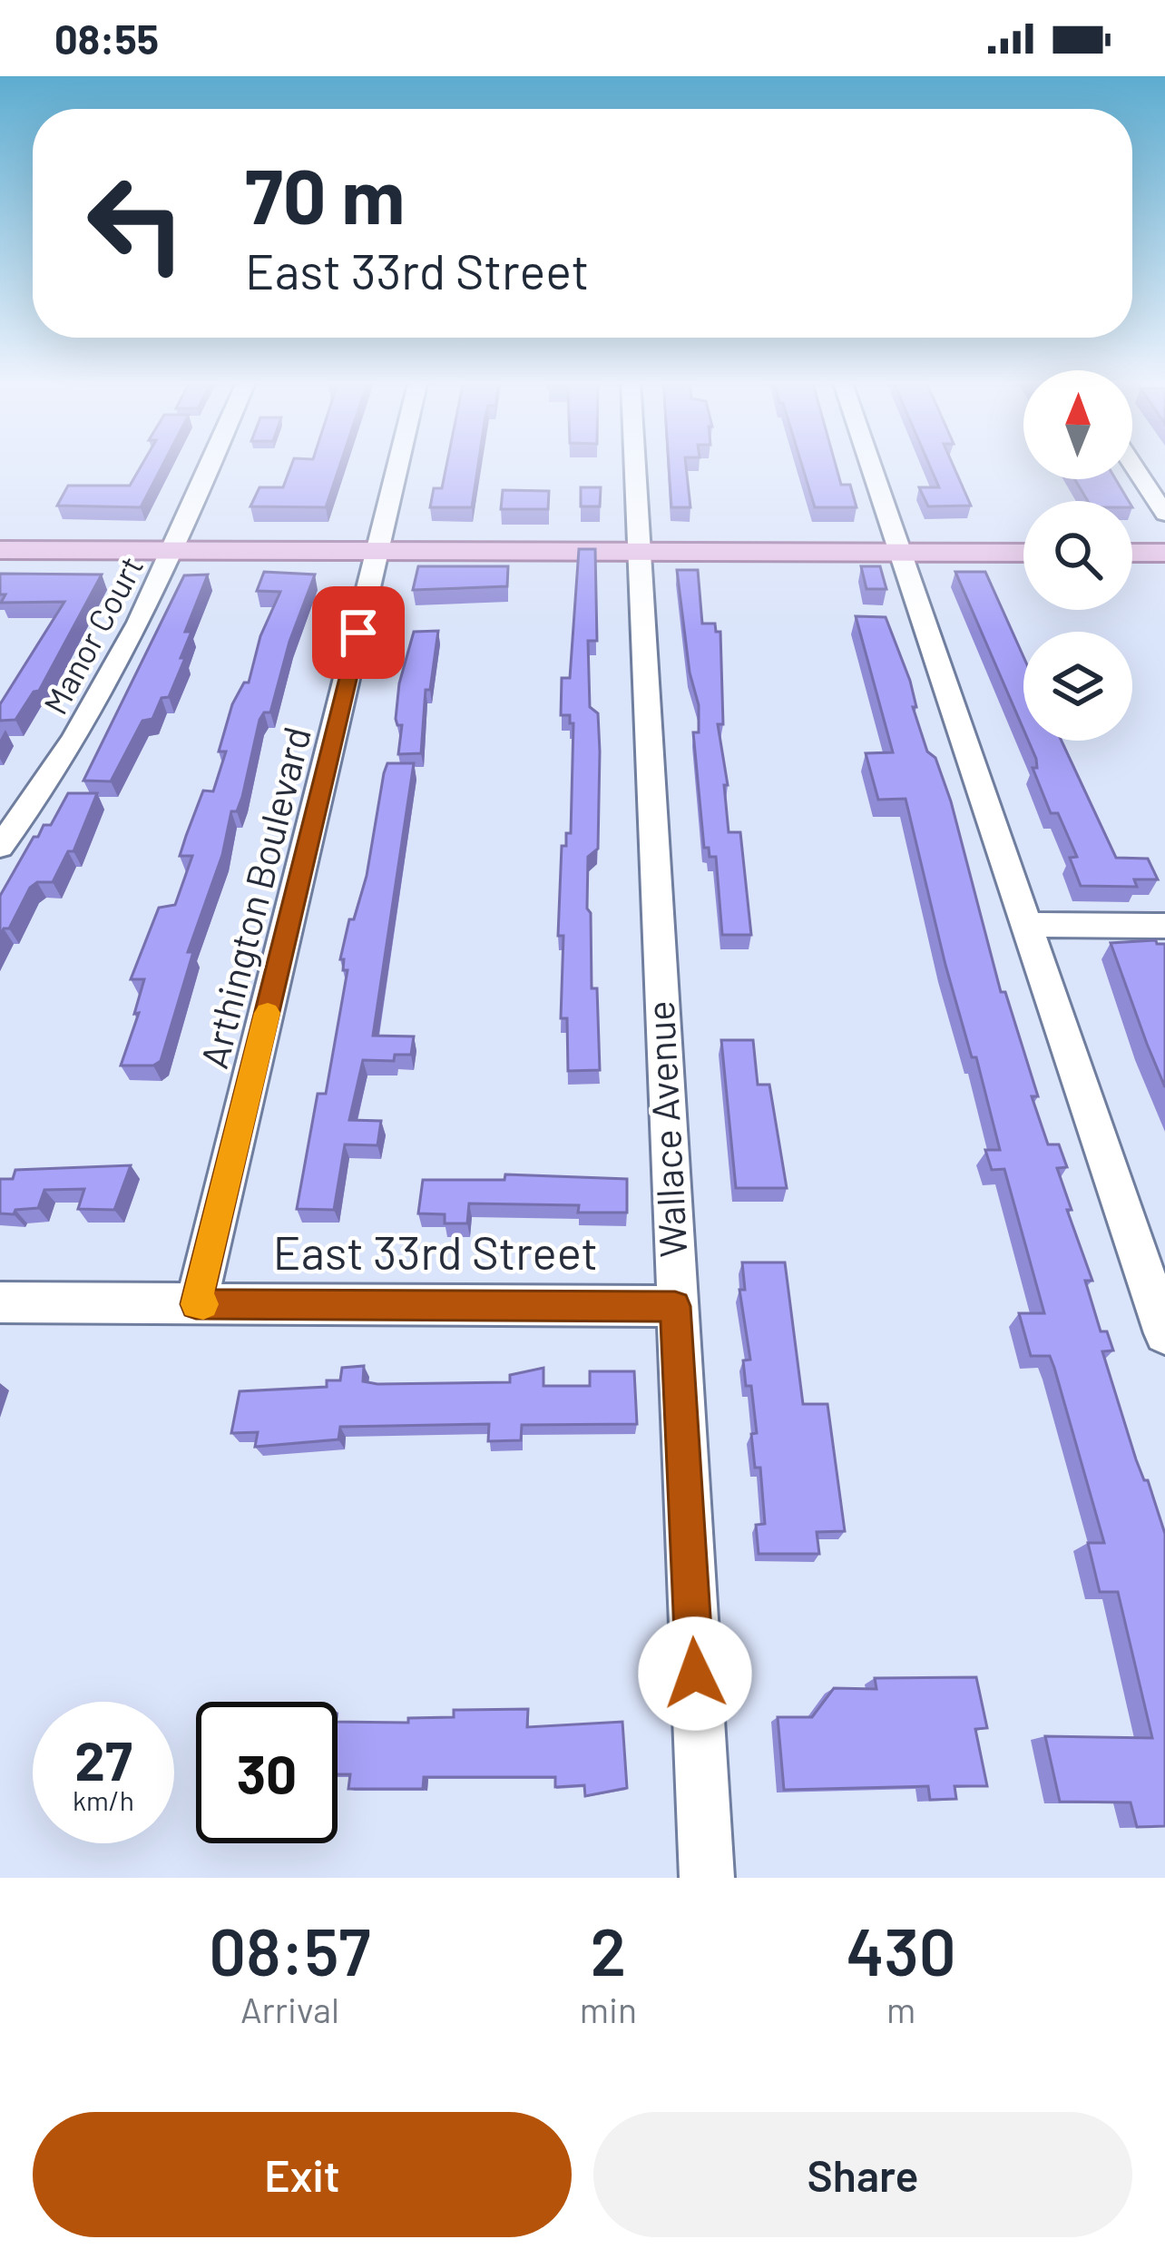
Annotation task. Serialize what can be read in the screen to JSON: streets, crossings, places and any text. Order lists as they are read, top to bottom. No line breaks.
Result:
{"streets":{"street":["Manor Court","Arthington Boulevard","Wallace Avenue","East 33rd Street"]},"crossings":[["Arthington Boulevard","East 33rd Street"],["Wallace Avenue","East 33rd Street"]],"north":"top","page":{"status":"08:55","turn":["70 m","East 33rd Street"],"speed":"27 km/h","limit":"30","eta":["08:57","Arrival","2","min","430","m"],"buttons":["Exit","Share"]}}
